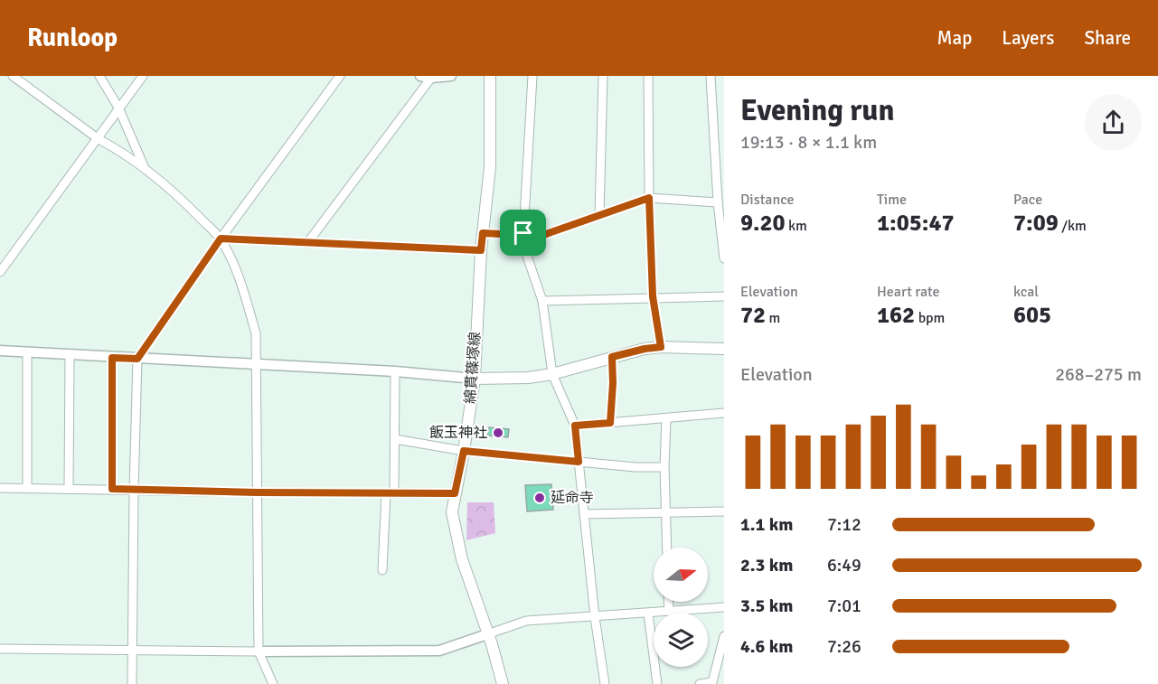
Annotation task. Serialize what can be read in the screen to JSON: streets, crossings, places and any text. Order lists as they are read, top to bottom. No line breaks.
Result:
{"streets":{"main road":["綿貫篠塚線"]},"places":["飯玉神社","延命寺"],"north":"right","page":{"header":"Runloop","nav":["Map","Layers","Share"],"heading":["Evening run","19:13 · 8 × 1.1 km"],"stats":[["Distance","9.20 km"],["Time","1:05:47"],["Pace","7:09 /km"],["Elevation","72 m"],["Heart rate","162 bpm"],["kcal","605"]],"chart":["Elevation","268–275 m"],"list":[{"name":"1.1 km","note":"7:12"},{"name":"2.3 km","note":"6:49"},{"name":"3.5 km","note":"7:01"},{"name":"4.6 km","note":"7:26"}]}}
